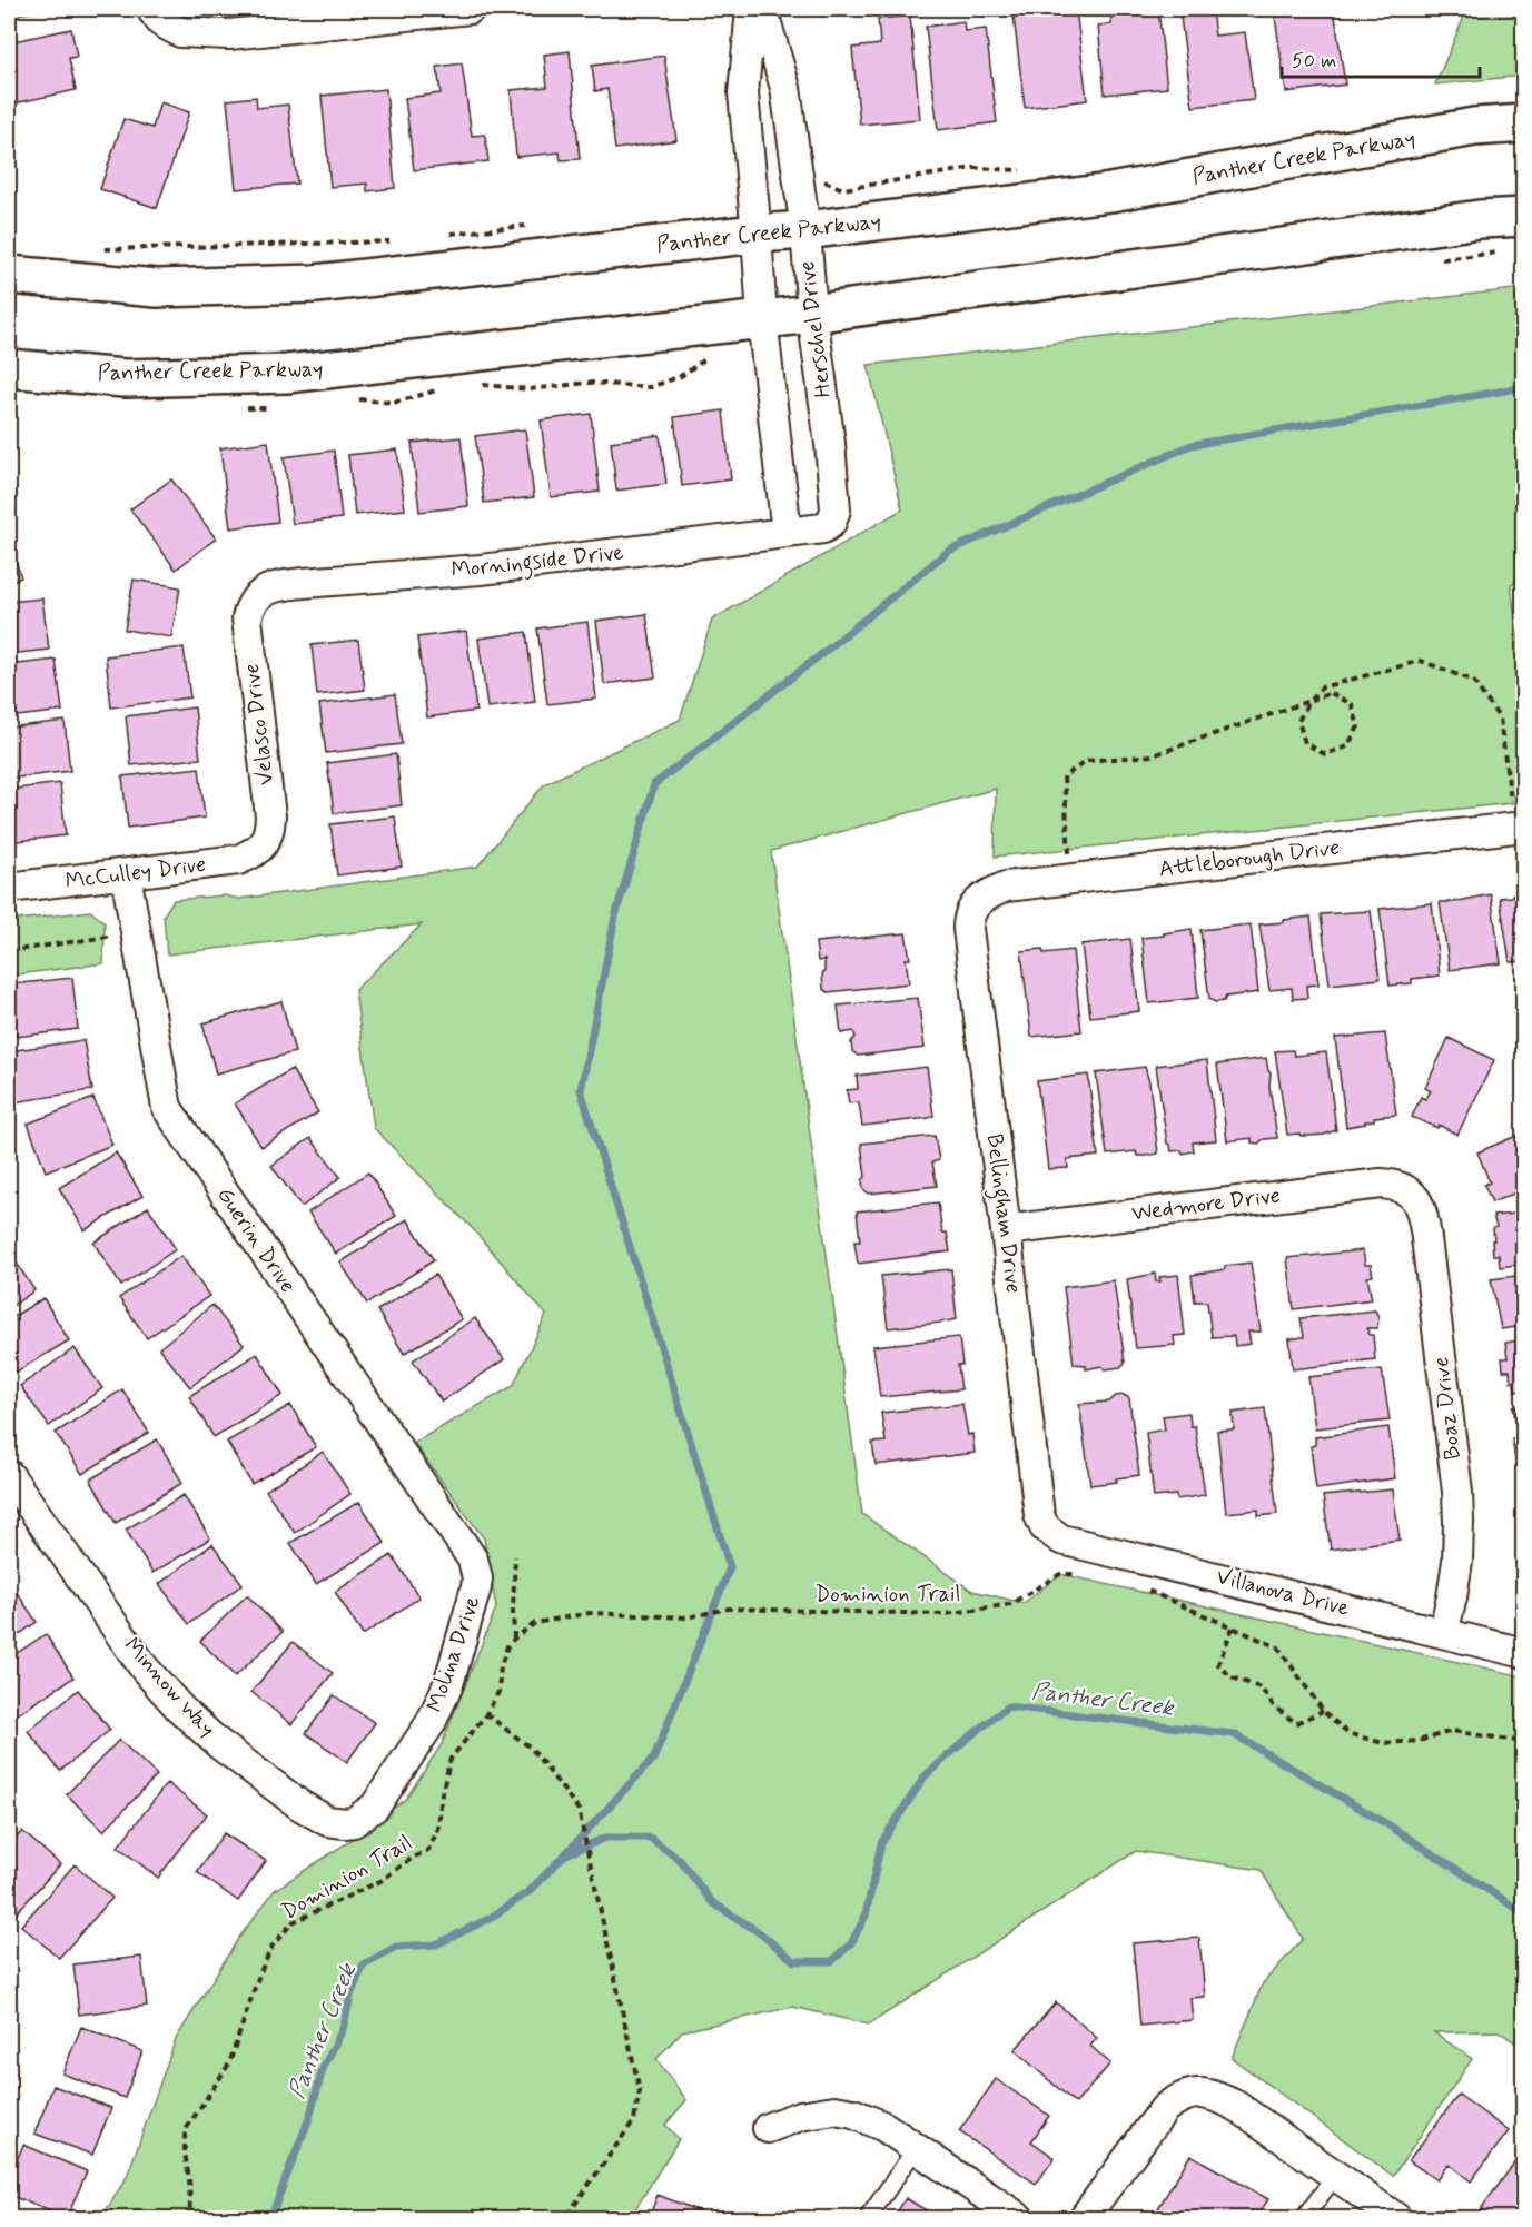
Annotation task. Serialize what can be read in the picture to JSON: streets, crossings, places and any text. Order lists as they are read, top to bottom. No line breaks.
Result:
{"streets":{"main road":["Panther Creek Parkway"],"street":["Herschel Drive","Morningside Drive","Velasco Drive","Attleborough Drive","McCulley Drive","Wedmore Drive","Bellingham Drive","Guerin Drive","Boaz Drive","Villanova Drive","Molina Drive","Minnow Way"],"path":["Dominion Trail"]},"crossings":[["Panther Creek Parkway","Herschel Drive"],["Herschel Drive","Morningside Drive"],["Morningside Drive","Velasco Drive"],["Velasco Drive","McCulley Drive"],["Attleborough Drive","Bellingham Drive"],["McCulley Drive","Guerin Drive"],["Wedmore Drive","Bellingham Drive"],["Wedmore Drive","Boaz Drive"],["Bellingham Drive","Villanova Drive"],["Guerin Drive","Molina Drive"],["Boaz Drive","Villanova Drive"],["Molina Drive","Minnow Way"]],"water":["Panther Creek"],"scale_bar":"50 m"}
